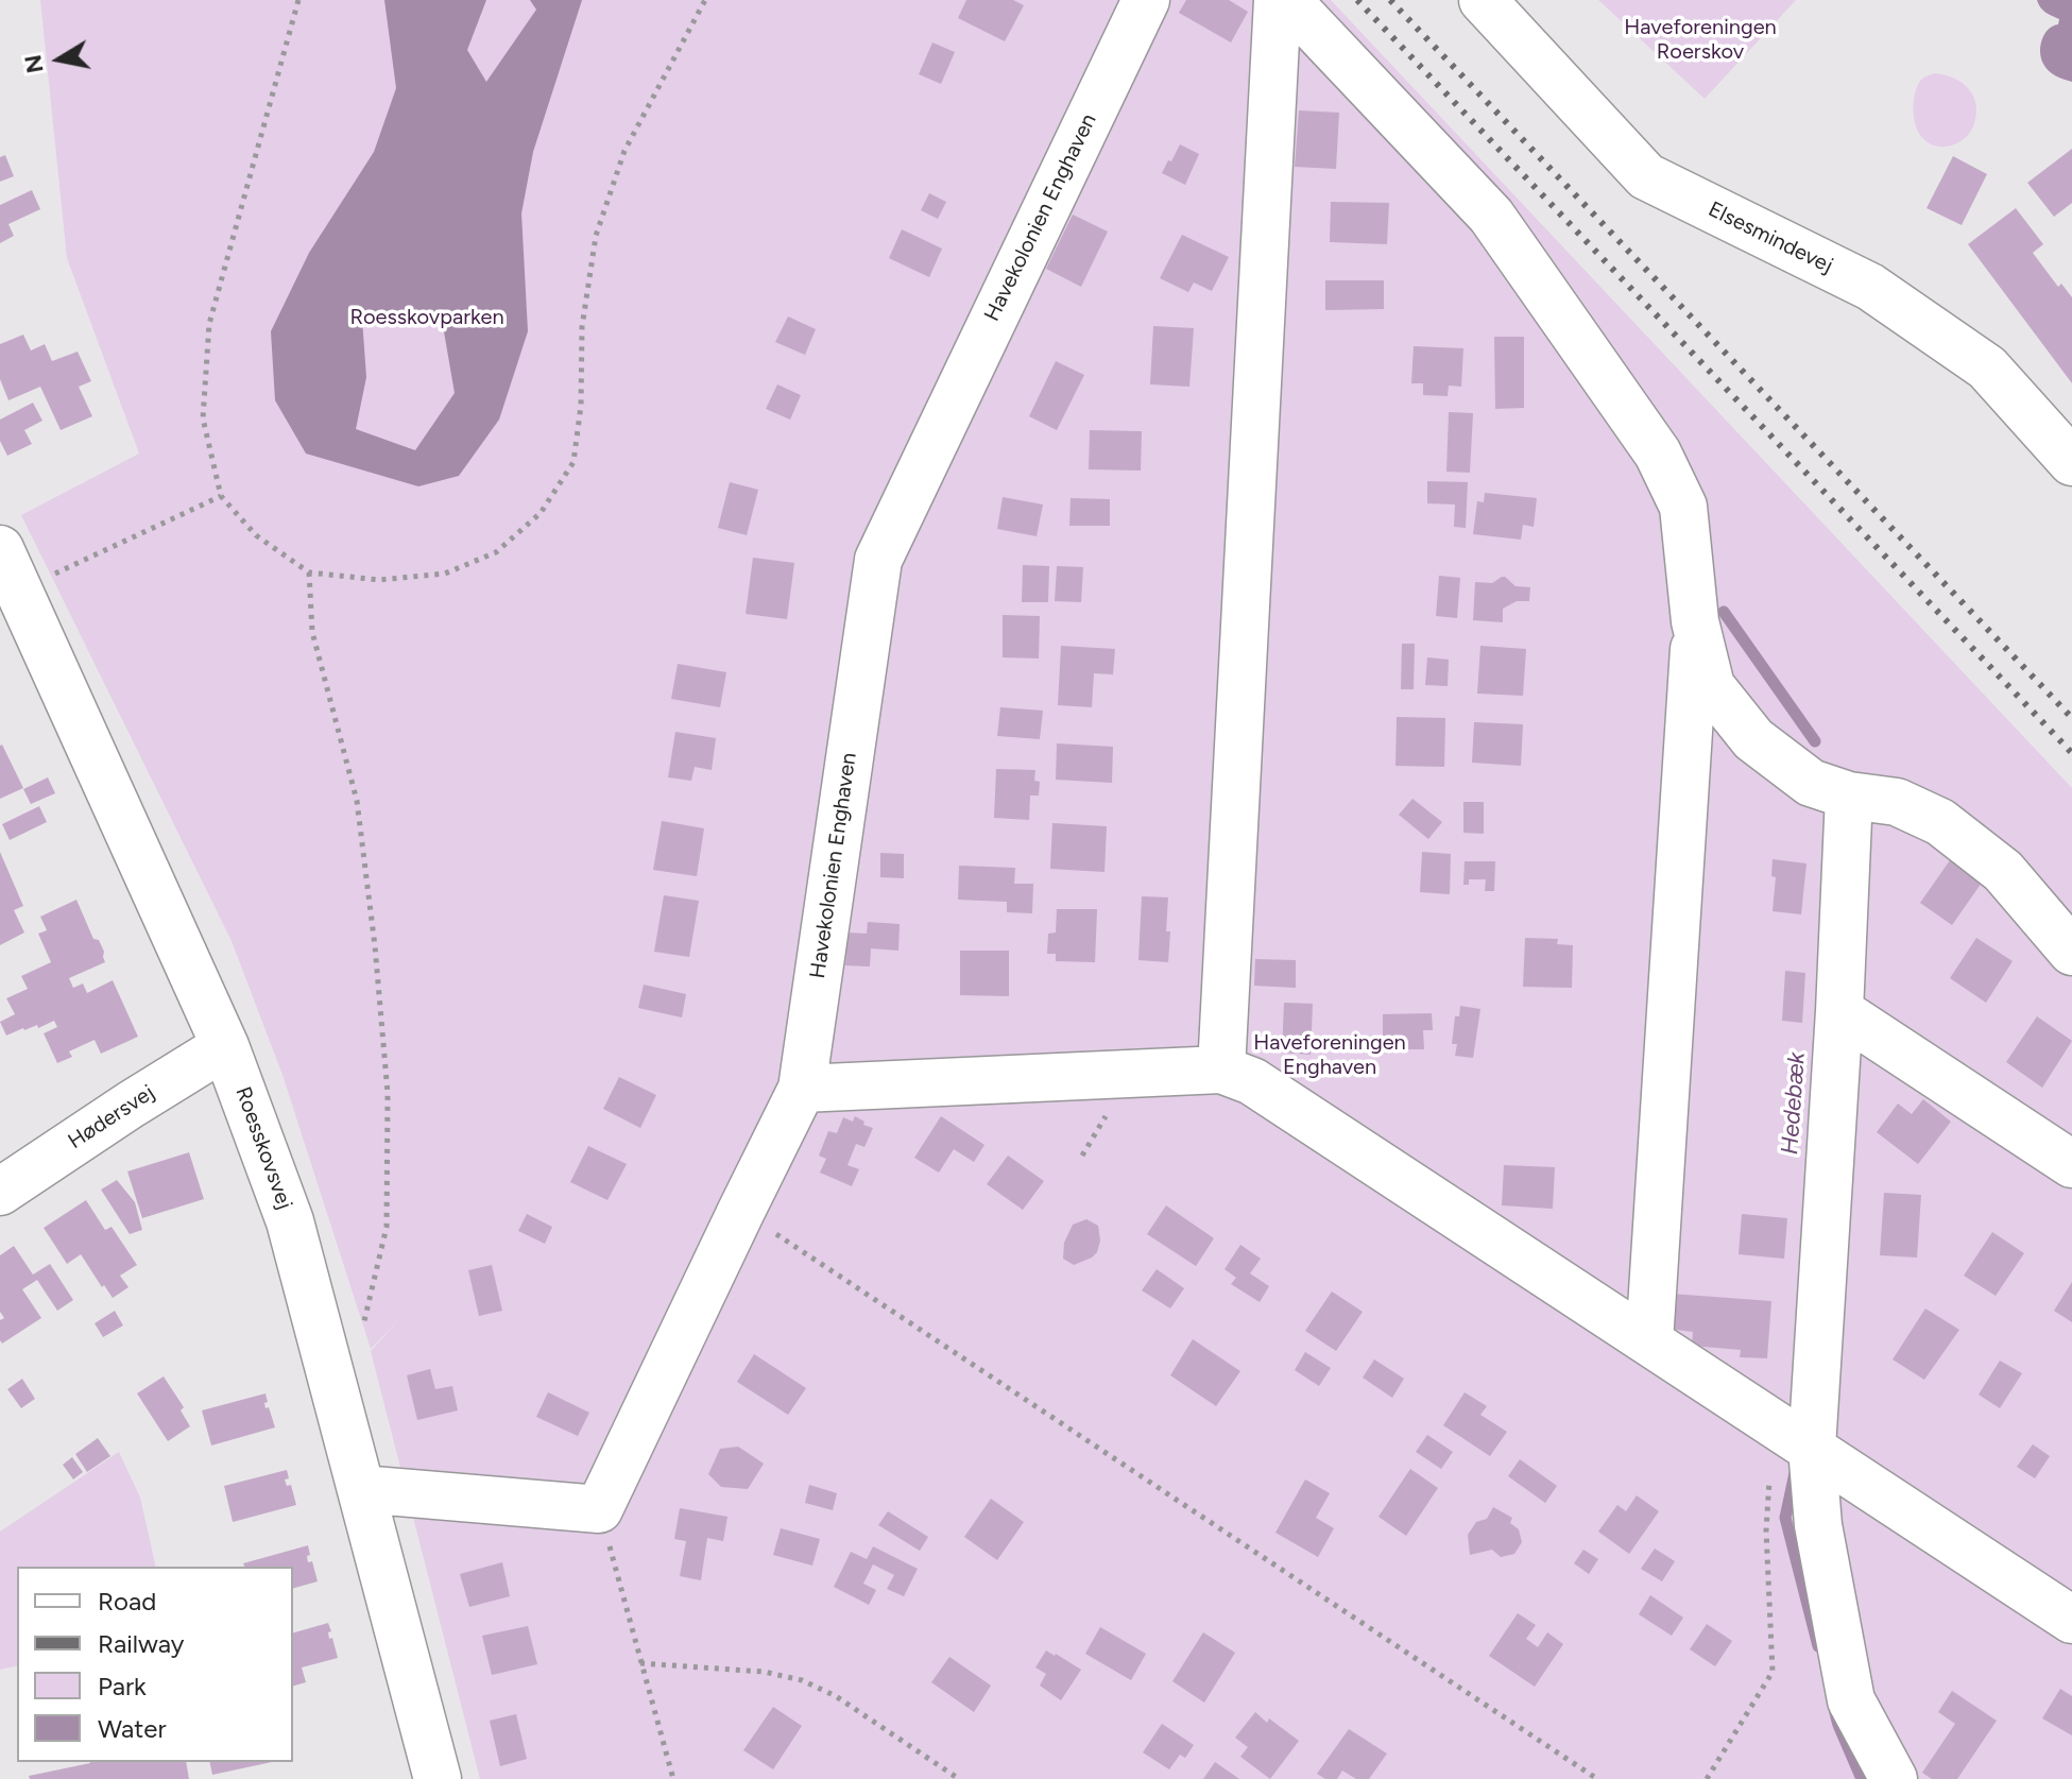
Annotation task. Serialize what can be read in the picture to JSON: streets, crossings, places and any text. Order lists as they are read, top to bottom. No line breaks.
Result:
{"streets":{"street":["Havekolonien Enghaven","Elsesmindevej","Hødersvej","Roesskovsvej"]},"crossings":[["Hødersvej","Roesskovsvej"]],"water":["Hedebæk"],"parks":["Haveforeningen Roerskov","Roesskovparken","Haveforeningen Enghaven"],"legend":["Road","Railway","Park","Water"],"north":"left"}
